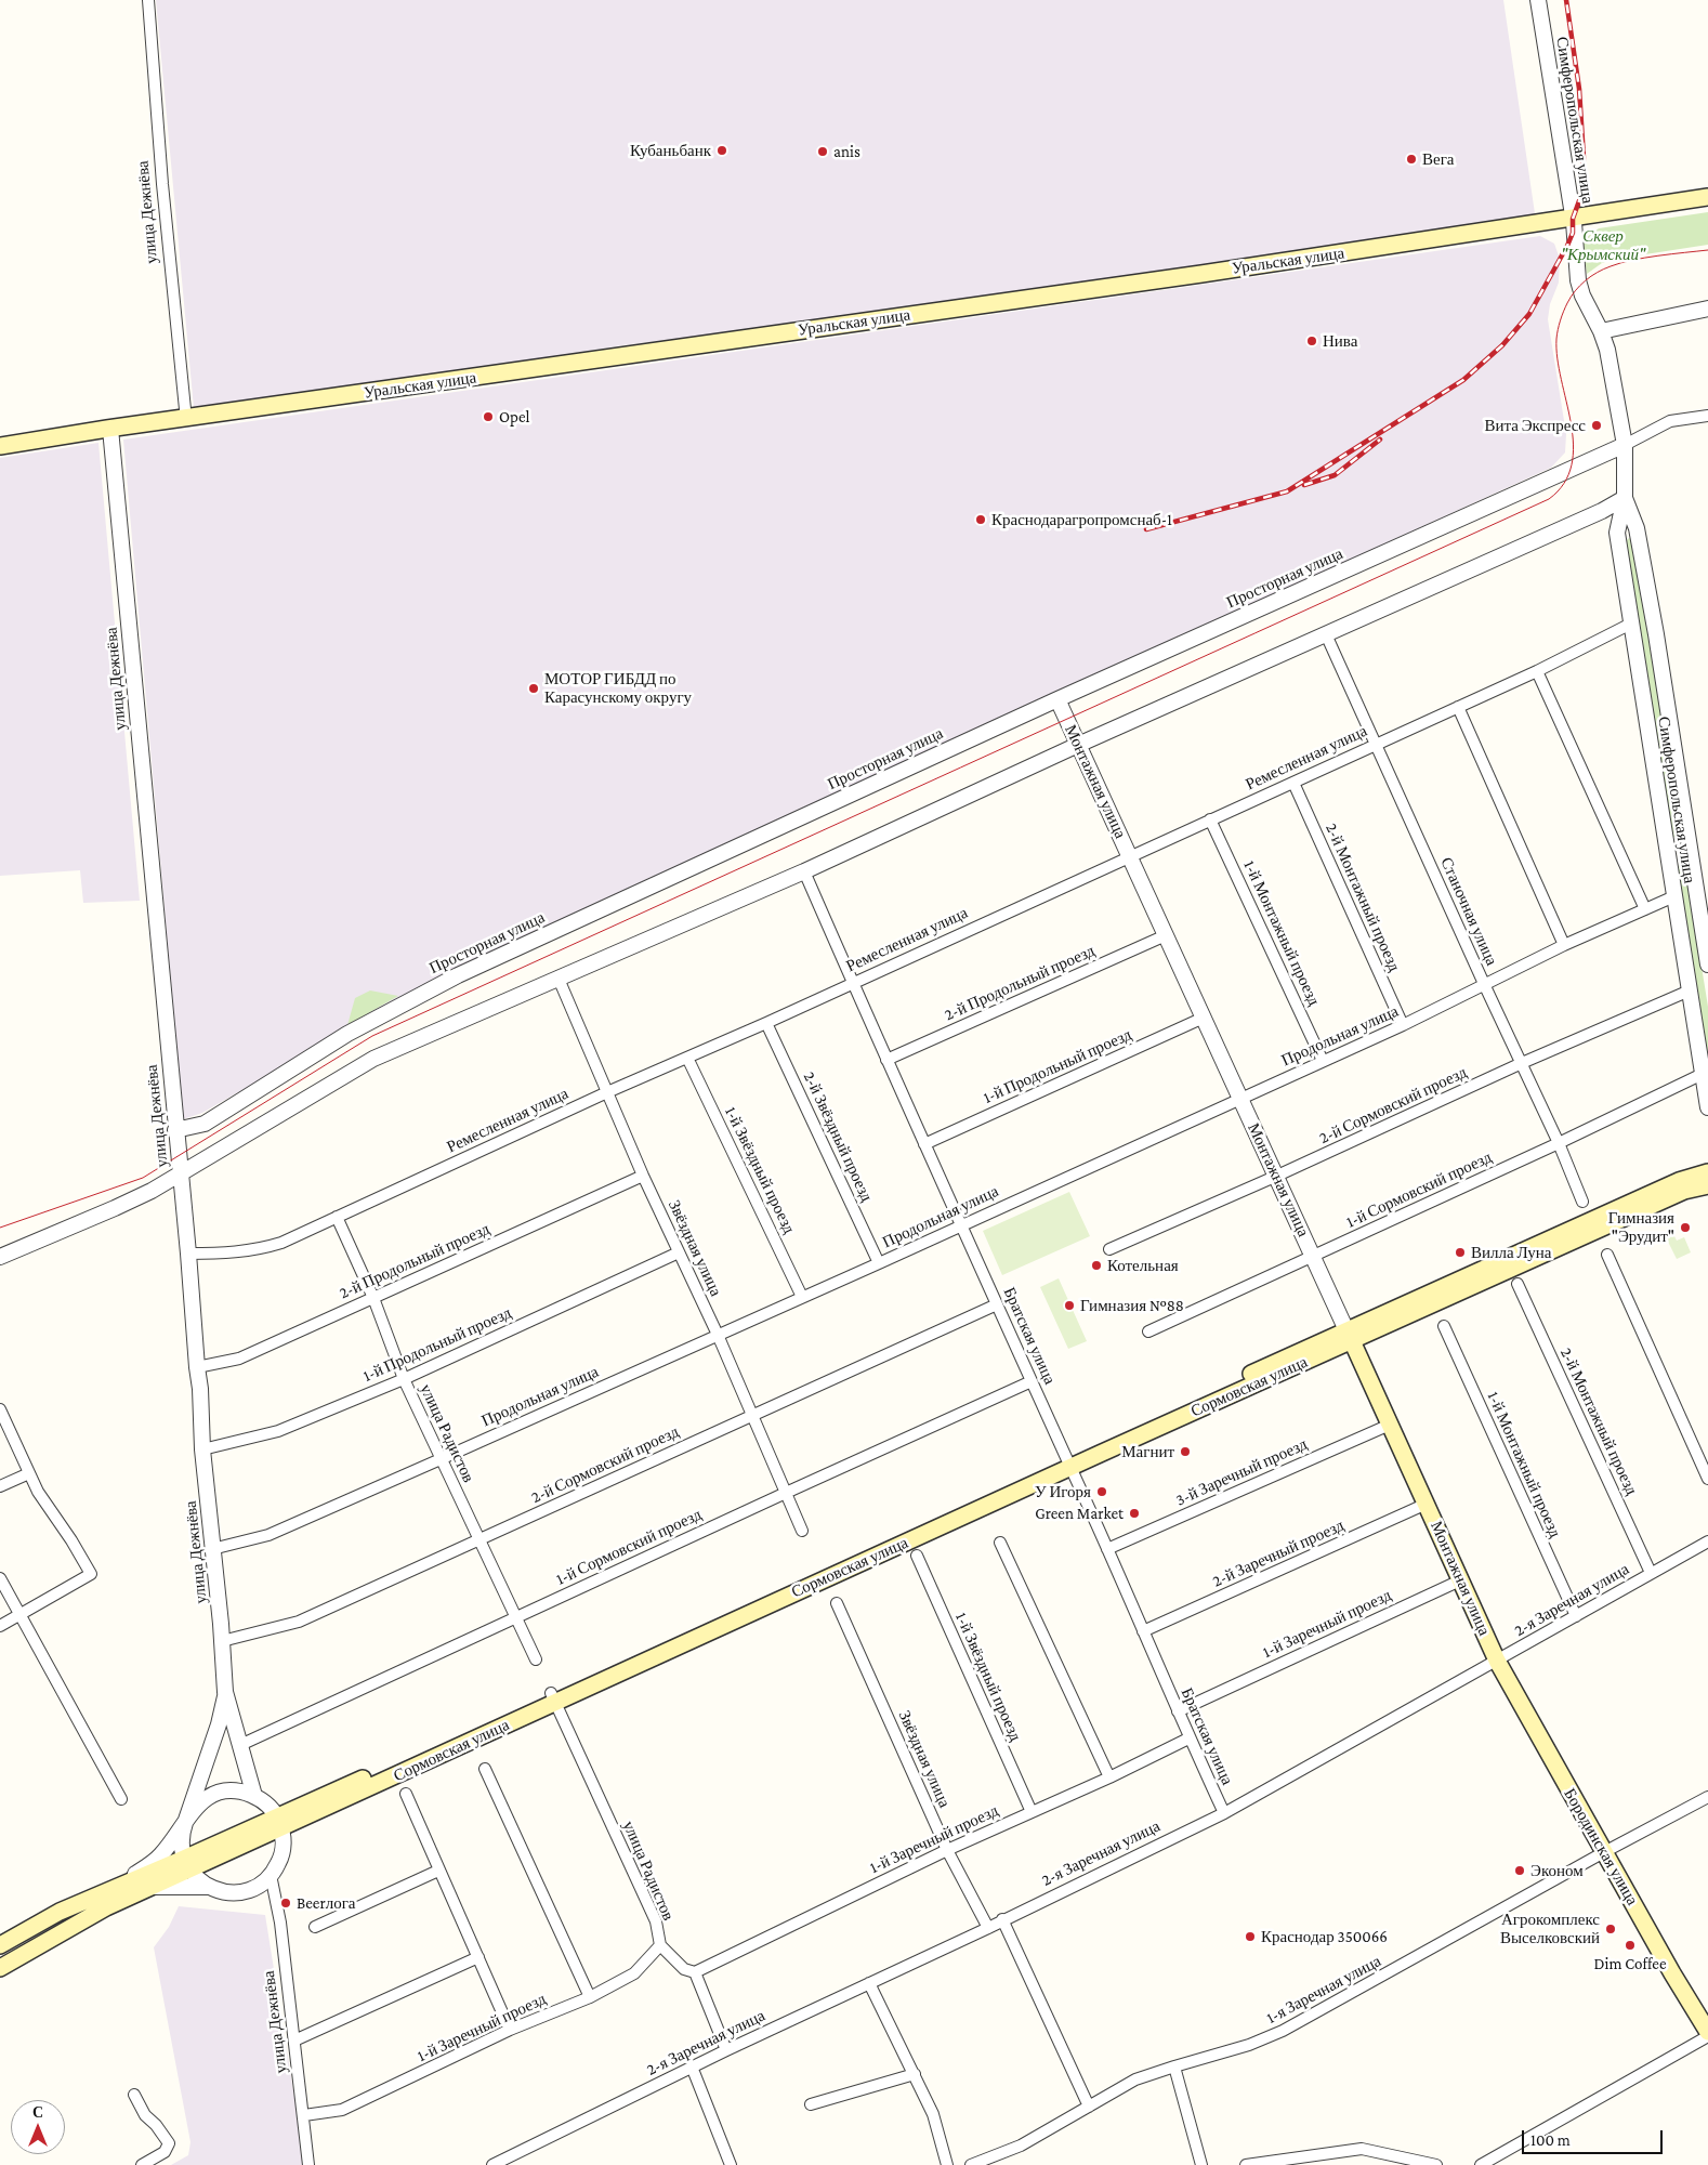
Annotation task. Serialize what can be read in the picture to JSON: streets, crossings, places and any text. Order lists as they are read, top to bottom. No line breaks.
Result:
{"streets":{"main road":["Уральская улица","Монтажная улица","Сормовская улица","Бородинская улица"],"street":["Симферопольская улица","улица Дежнёва","Просторная улица","Ремесленная улица","2-й Монтажный проезд","Станочная улица","1-й Монтажный проезд","2-й Продольный проезд","Продольная улица","1-й Продольный проезд","2-й Сормовский проезд","2-й Звёздный проезд","1-й Звёздный проезд","1-й Сормовский проезд","Звёздная улица","Братская улица","улица Радистов","3-й Заречный проезд","2-й Заречный проезд","2-я Заречная улица","1-й Заречный проезд","1-я Заречная улица"]},"crossings":[["Симферопольская улица","Уральская улица"],["Симферопольская улица","Просторная улица"],["Симферопольская улица","Ремесленная улица"],["Симферопольская улица","Продольная улица"],["Симферопольская улица","2-й Сормовский проезд"],["Симферопольская улица","1-й Сормовский проезд"],["улица Дежнёва","Уральская улица"],["улица Дежнёва","Просторная улица"],["улица Дежнёва","Ремесленная улица"],["улица Дежнёва","2-й Продольный проезд"],["улица Дежнёва","Продольная улица"],["улица Дежнёва","1-й Продольный проезд"],["улица Дежнёва","2-й Сормовский проезд"],["улица Дежнёва","1-й Сормовский проезд"],["улица Дежнёва","1-й Заречный проезд"],["Просторная улица","Монтажная улица"],["Ремесленная улица","Монтажная улица"],["Ремесленная улица","2-й Монтажный проезд"],["Ремесленная улица","Станочная улица"],["Ремесленная улица","1-й Монтажный проезд"],["Ремесленная улица","2-й Звёздный проезд"],["Ремесленная улица","1-й Звёздный проезд"],["Ремесленная улица","Звёздная улица"],["Ремесленная улица","Братская улица"],["Ремесленная улица","улица Радистов"],["Монтажная улица","2-й Продольный проезд"],["Монтажная улица","Продольная улица"],["Монтажная улица","1-й Продольный проезд"],["Монтажная улица","2-й Сормовский проезд"],["Монтажная улица","1-й Сормовский проезд"],["Монтажная улица","Сормовская улица"],["Монтажная улица","3-й Заречный проезд"],["Монтажная улица","2-й Заречный проезд"],["Монтажная улица","2-я Заречная улица"],["Монтажная улица","1-й Заречный проезд"],["Монтажная улица","Бородинская улица"],["2-й Монтажный проезд","Продольная улица"],["2-й Монтажный проезд","2-я Заречная улица"],["Станочная улица","Продольная улица"],["Станочная улица","2-й Сормовский проезд"],["Станочная улица","1-й Сормовский проезд"],["1-й Монтажный проезд","Продольная улица"],["1-й Монтажный проезд","2-я Заречная улица"],["2-й Продольный проезд","Звёздная улица"],["2-й Продольный проезд","Братская улица"],["2-й Продольный проезд","улица Радистов"],["Продольная улица","2-й Звёздный проезд"],["Продольная улица","1-й Звёздный проезд"],["Продольная улица","Звёздная улица"],["Продольная улица","Братская улица"],["Продольная улица","улица Радистов"],["1-й Продольный проезд","Звёздная улица"],["1-й Продольный проезд","Братская улица"],["1-й Продольный проезд","улица Радистов"],["2-й Сормовский проезд","Звёздная улица"],["2-й Сормовский проезд","Братская улица"],["2-й Сормовский проезд","улица Радистов"],["1-й Звёздный проезд","1-й Заречный проезд"],["1-й Сормовский проезд","Звёздная улица"],["1-й Сормовский проезд","Братская улица"],["1-й Сормовский проезд","улица Радистов"],["Звёздная улица","2-я Заречная улица"],["Звёздная улица","1-й Заречный проезд"],["Братская улица","Сормовская улица"],["Братская улица","3-й Заречный проезд"],["Братская улица","2-й Заречный проезд"],["Братская улица","2-я Заречная улица"],["Братская улица","1-й Заречный проезд"],["Сормовская улица","улица Радистов"],["улица Радистов","1-й Заречный проезд"],["2-я Заречная улица","Бородинская улица"],["Бородинская улица","1-я Заречная улица"]],"parks":["Сквер \"Крымский\""],"places":["Кубаньбанк","anis","Вега","Нива","Opel","Вита Экспресс","Краснодарагропромснаб-1","МОТОР ГИБДД по Карасунскому округу","Гимназия \"Эрудит\"","Вилла Луна","Котельная","Гимназия №88","Магнит","У Игоря","Green Market","Эконом","Beerлога","Агрокомплекс Выселковский","Краснодар 350066","Dim Coffee"],"scale_bar":"100 m","north":"top"}
